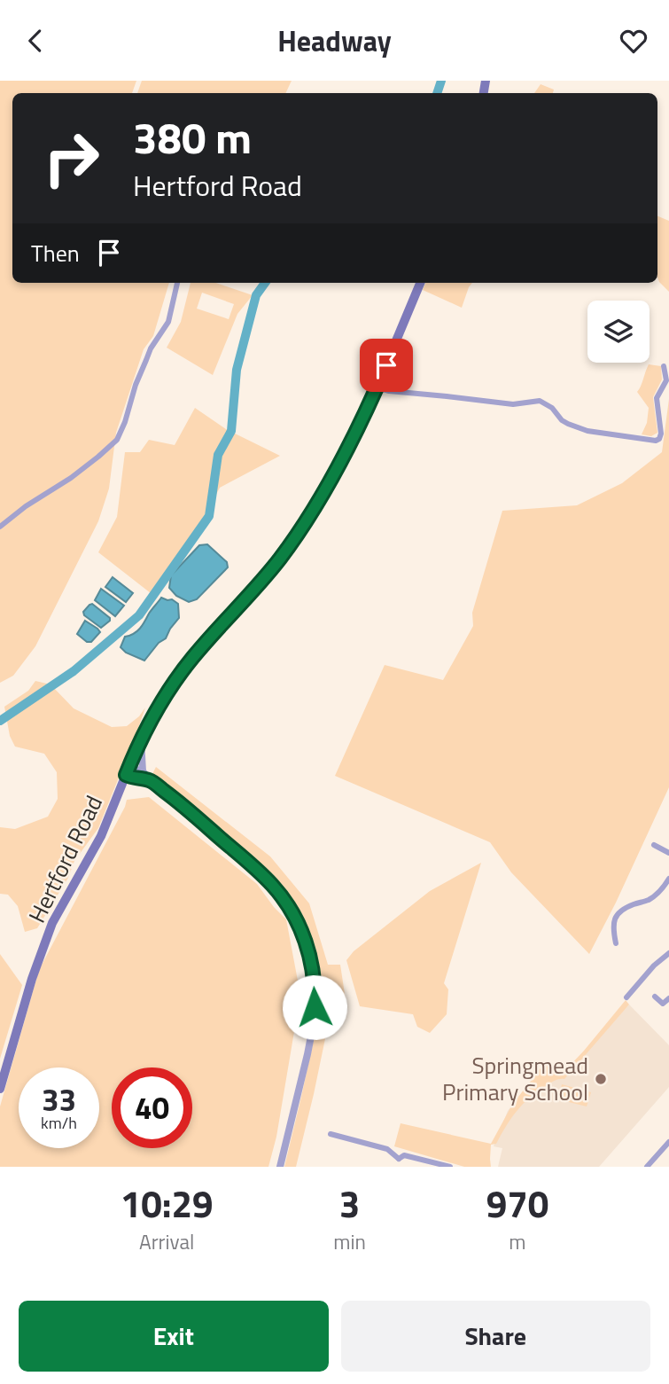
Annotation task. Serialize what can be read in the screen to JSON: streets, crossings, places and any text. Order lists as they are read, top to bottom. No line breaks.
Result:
{"streets":{"main road":["Hertford Road"]},"places":["Springmead Primary School"],"page":{"header":"Headway","turn":["380 m","Hertford Road"],"then":"Then","speed":"33 km/h","limit":"40","eta":["10:29","Arrival","3","min","970","m"],"buttons":["Exit","Share"]}}
